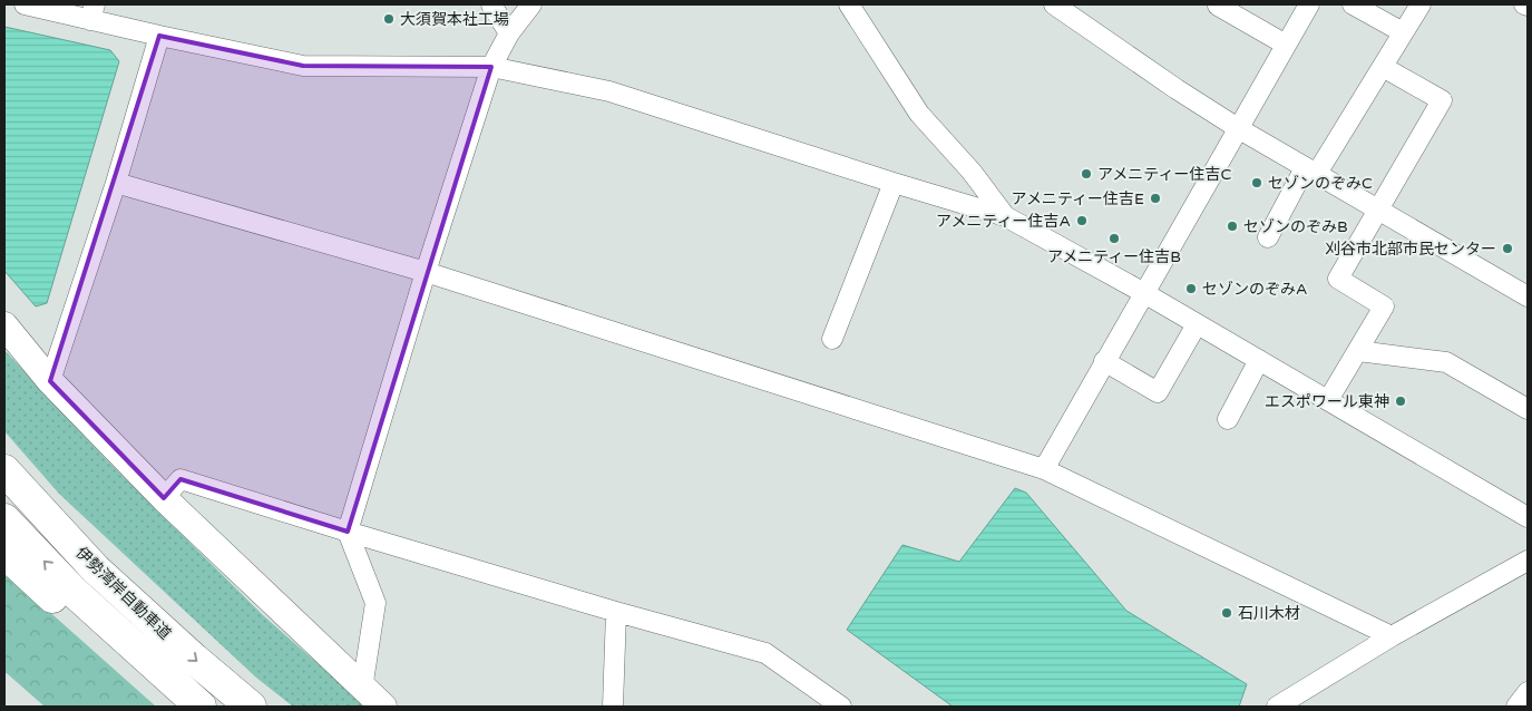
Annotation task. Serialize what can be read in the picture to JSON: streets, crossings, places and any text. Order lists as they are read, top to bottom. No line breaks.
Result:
{"streets":{"highway":["伊勢湾岸自動車道"]},"places":["大須賀本社工場","アメニティー住吉C","セゾンのぞみC","アメニティー住吉E","アメニティー住吉A","セゾンのぞみB","アメニティー住吉B","刈谷市北部市民センター","セゾンのぞみA","エスポワール東神","石川木材"]}
